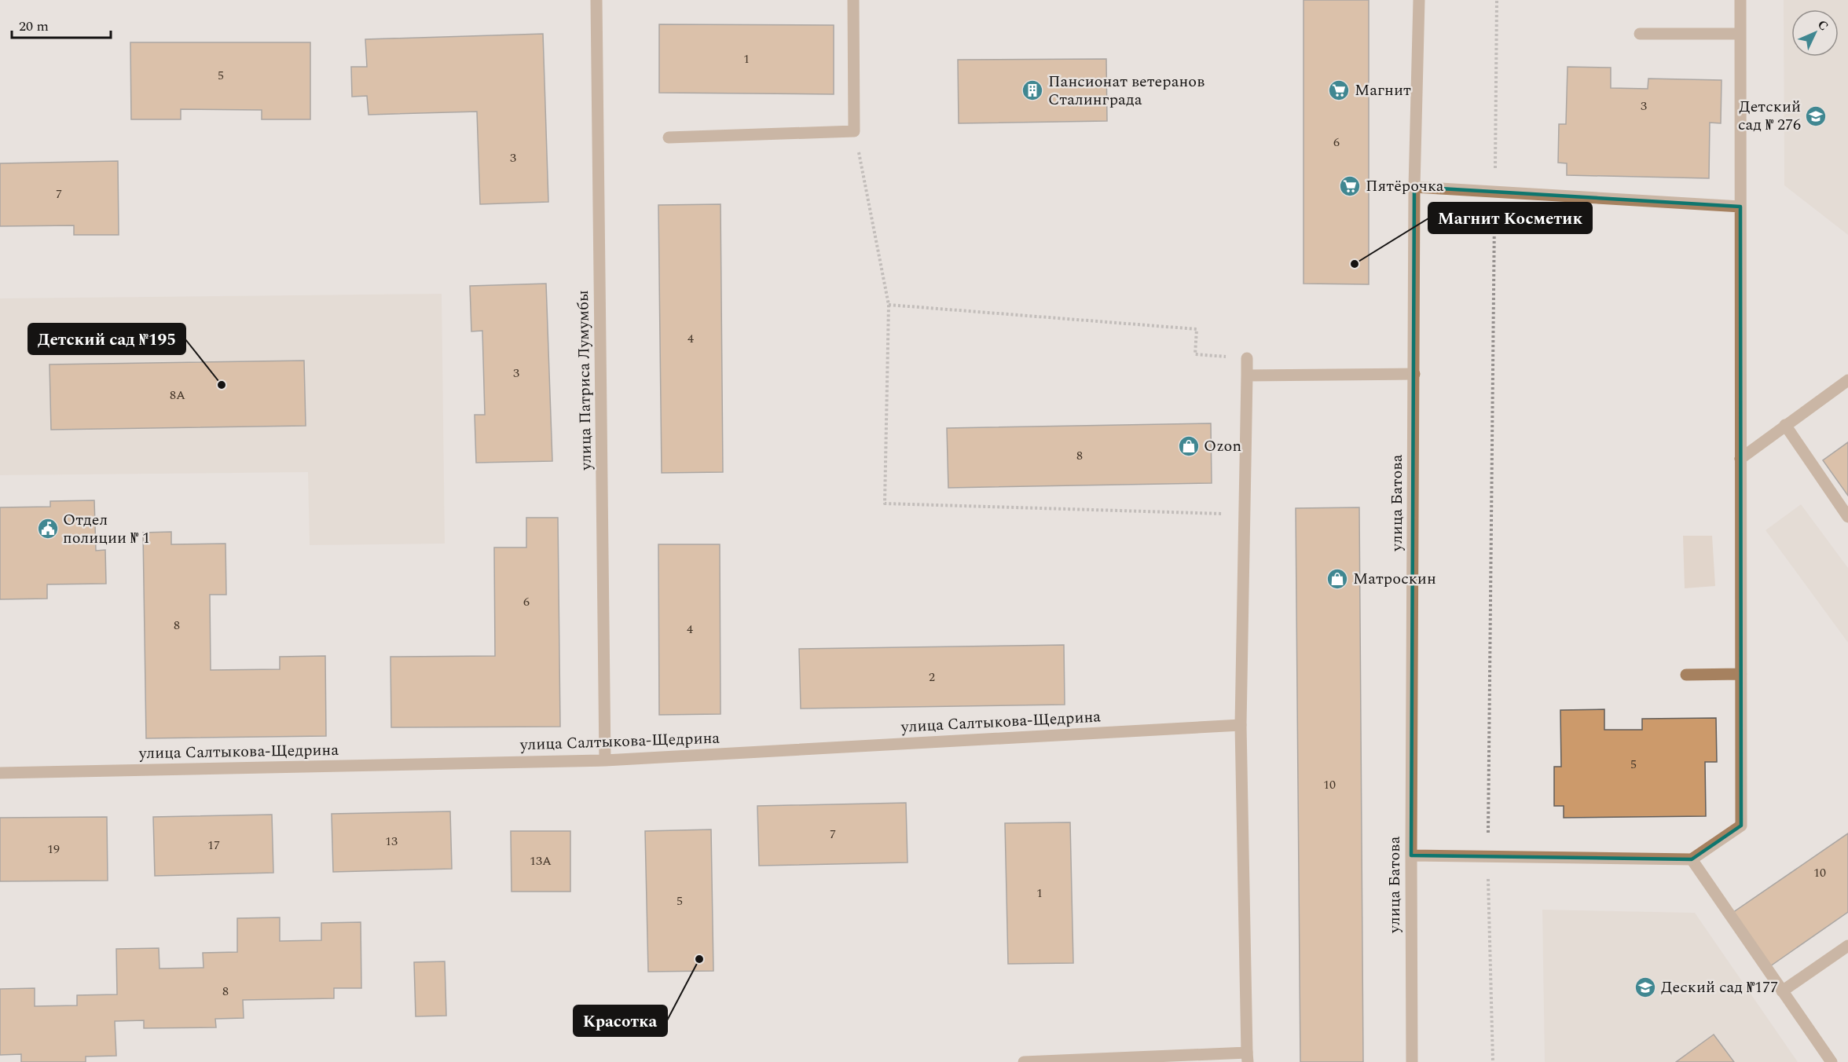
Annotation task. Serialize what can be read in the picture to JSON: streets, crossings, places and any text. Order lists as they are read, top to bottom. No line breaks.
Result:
{"streets":{"street":["улица Патриса Лумумбы","улица Батова","улица Салтыкова-Щедрина"]},"crossings":[["улица Патриса Лумумбы","улица Салтыкова-Щедрина"]],"places":{"building":["Пансионат ветеранов Сталинграда"],"supermarket":["Магнит","Пятёрочка"],"school or university":["Детский сад № 276","Деский сад №177"],"other":["Магнит Косметик","Детский сад №195","Красотка"],"shop":["Ozon","Матроскин"],"public building":["Отдел полиции № 1"]},"house_numbers":["1","5","3","6","3","7","4","3","8А","8","6","8","4","2","5","10","7","13","17","19","13А","10","1","5","8"],"scale_bar":"20 m","north":"top right"}
